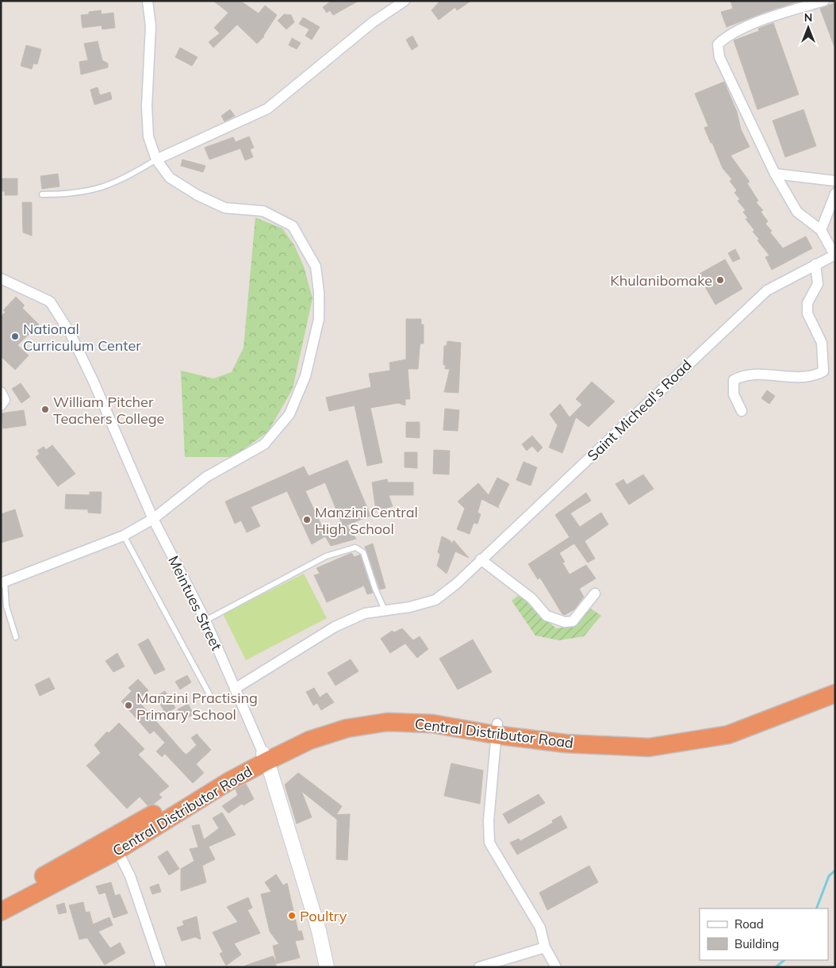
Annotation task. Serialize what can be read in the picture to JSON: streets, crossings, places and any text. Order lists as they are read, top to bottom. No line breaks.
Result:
{"streets":{"highway":["Central Distributor Road"],"street":["Saint Micheal's Road","Meintues Street"]},"crossings":[["Saint Micheal's Road","Meintues Street"],["Meintues Street","Central Distributor Road"]],"places":["Khulanibomake","National Curriculum Center","William Pitcher Teachers College","Manzini Central High School","Manzini Practising Primary School","Poultry"],"legend":["Road","Building"],"north":"top"}
